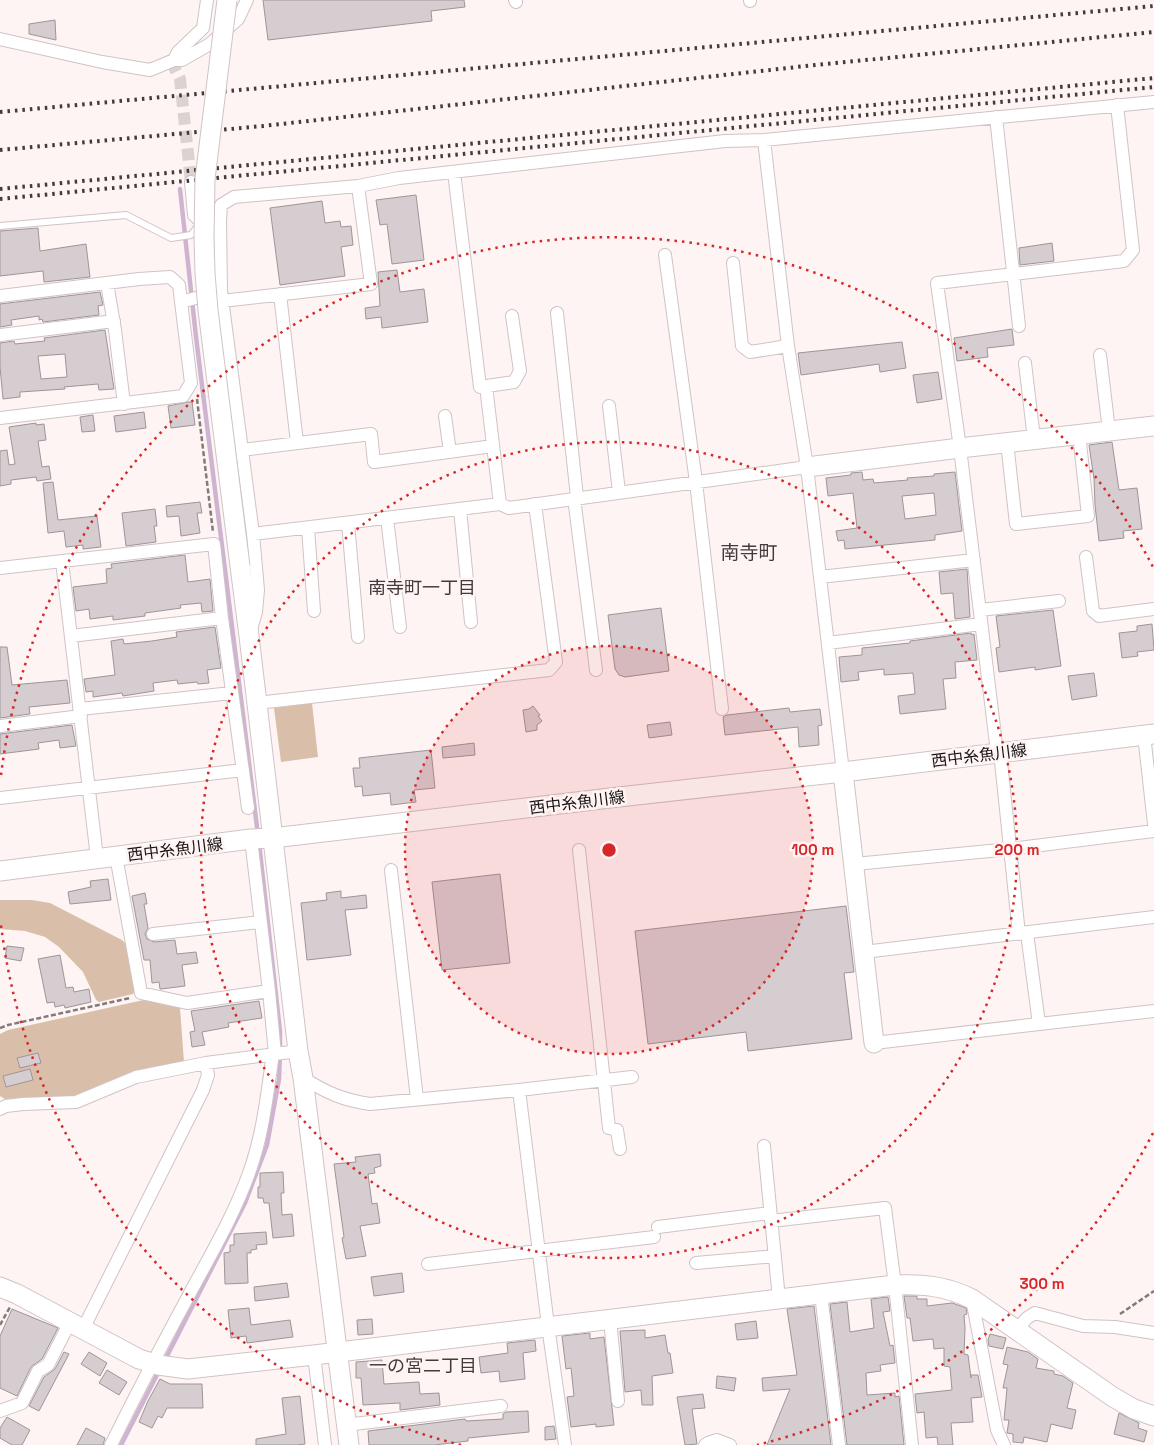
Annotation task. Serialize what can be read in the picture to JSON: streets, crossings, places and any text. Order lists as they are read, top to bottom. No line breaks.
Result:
{"streets":{"street":["西中糸魚川線"]},"districts":["南寺町","南寺町一丁目","一の宮二丁目"],"rings":["100 m","200 m","300 m"]}
